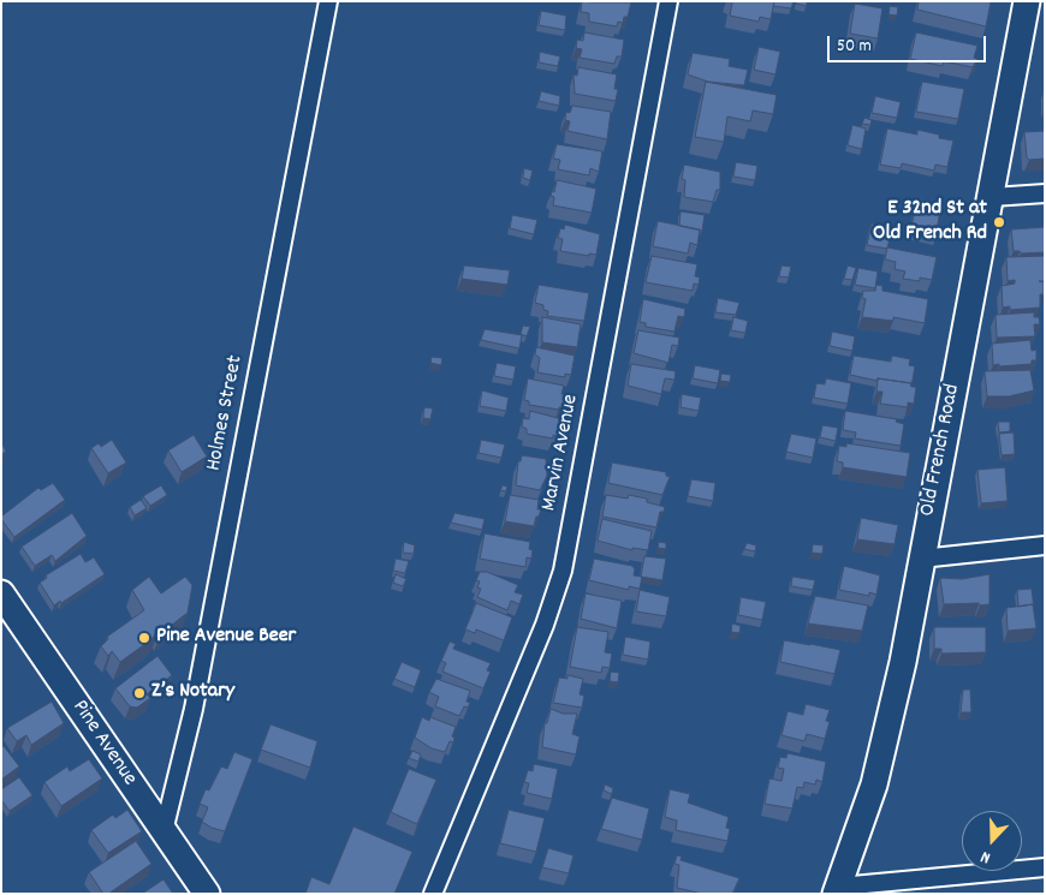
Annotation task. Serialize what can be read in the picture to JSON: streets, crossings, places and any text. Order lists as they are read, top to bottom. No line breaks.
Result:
{"streets":{"main road":["Old French Road","Pine Avenue"],"street":["Holmes Street","Marvin Avenue"]},"crossings":[["Holmes Street","Pine Avenue"]],"places":["E 32nd St at Old French Rd","Pine Avenue Beer","Z’s Notary"],"scale_bar":"50 m","north":"bottom"}
